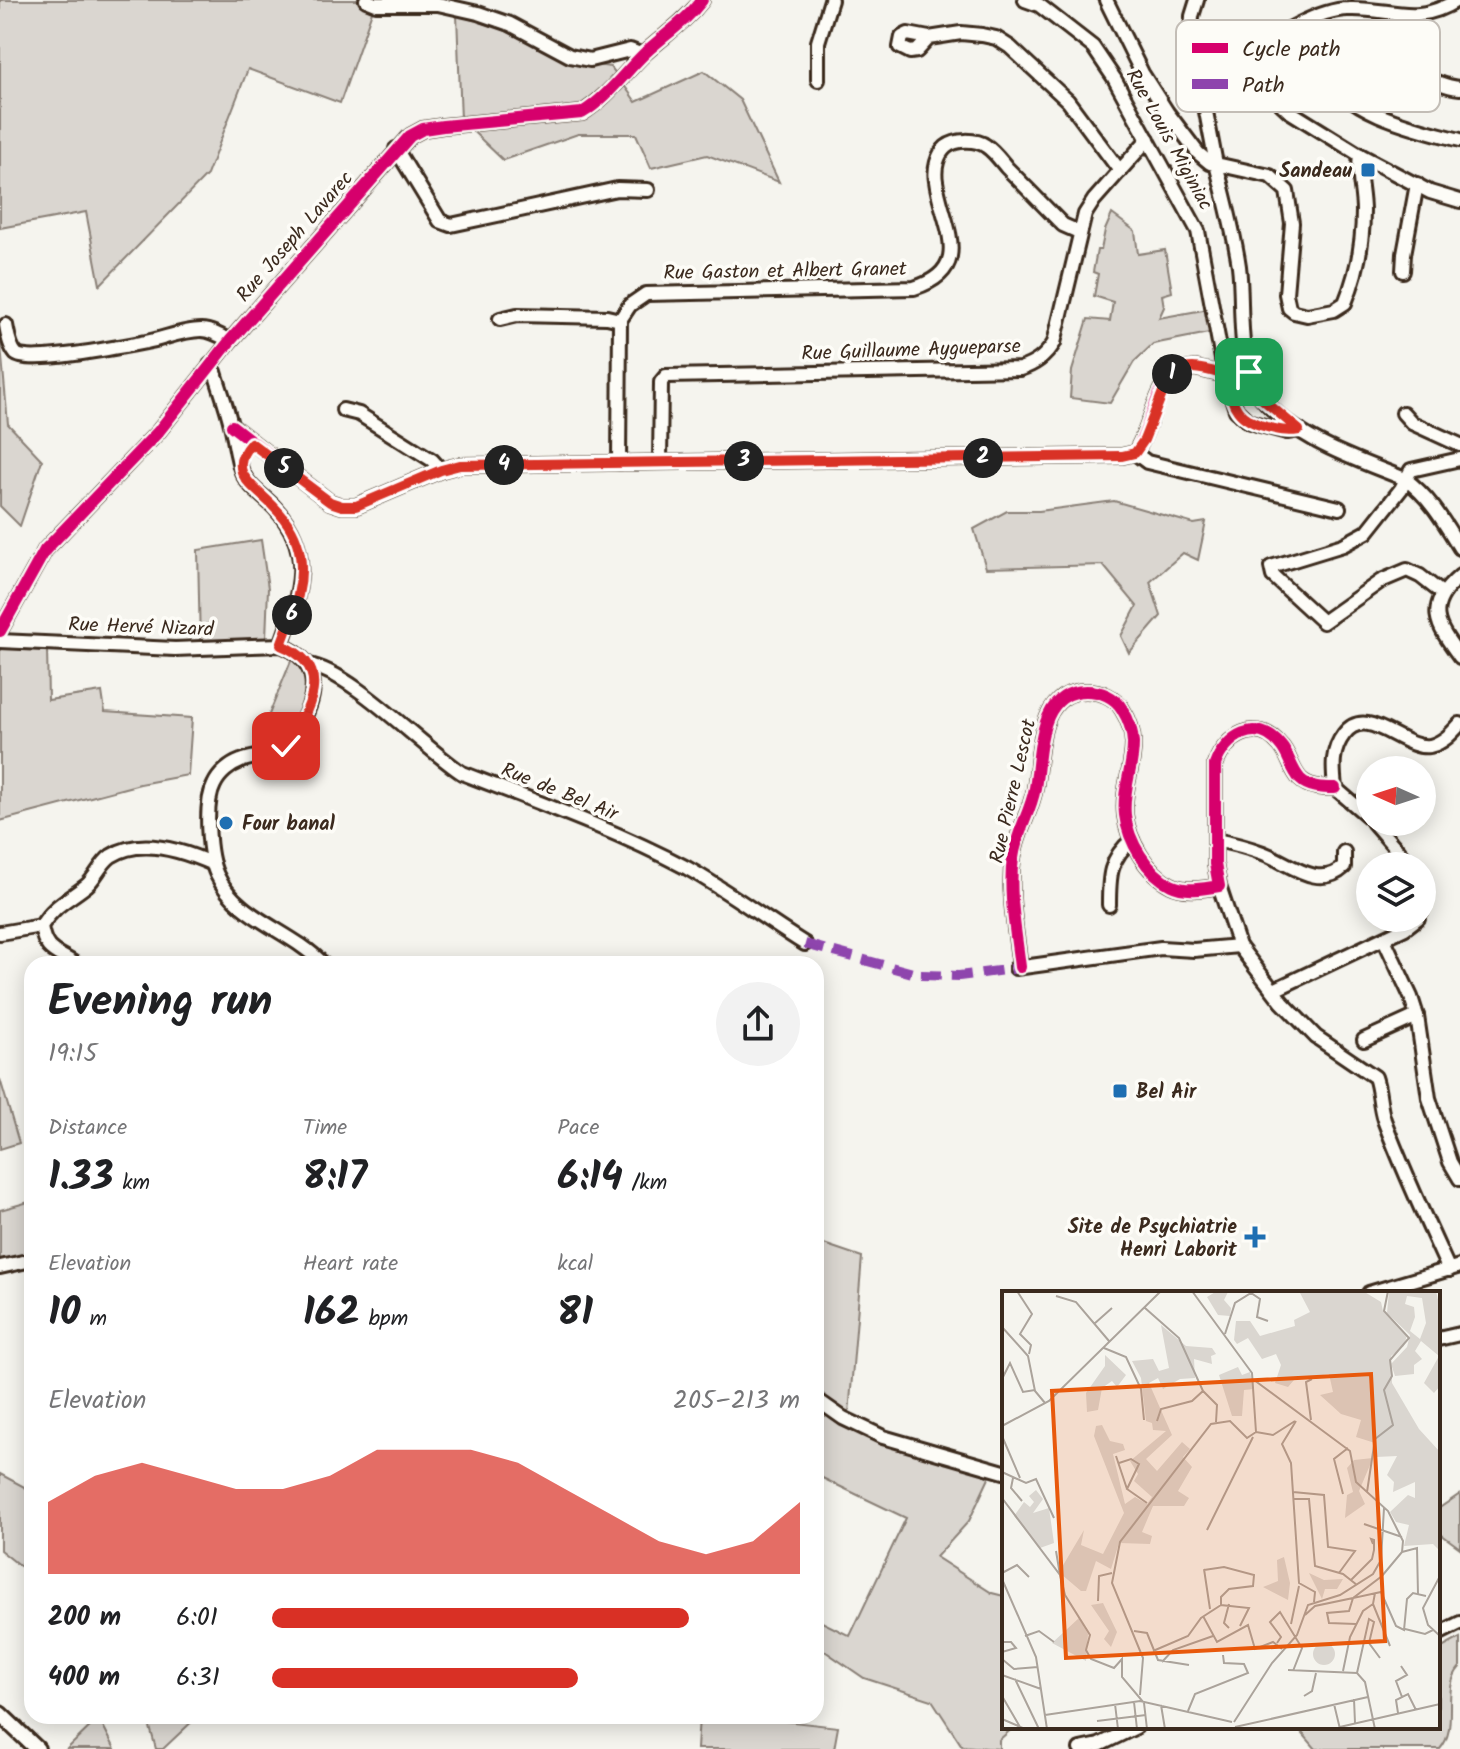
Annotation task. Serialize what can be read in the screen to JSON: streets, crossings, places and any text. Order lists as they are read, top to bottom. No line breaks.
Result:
{"streets":{"street":["Rue Louis Miginiac","Rue Joseph Lavarec","Rue Gaston et Albert Granet","Rue Guillaume Aygueparse","Rue Hervé Nizard","Rue de Bel Air","Rue Pierre Lescot"]},"crossings":[["Rue Louis Miginiac","Rue Guillaume Aygueparse"],["Rue Gaston et Albert Granet","Rue Guillaume Aygueparse"],["Rue Hervé Nizard","Rue de Bel Air"]],"places":{"transit":["Sandeau","Bel Air"],"other":["Four banal"],"health":["Site de Psychiatrie Henri Laborit"]},"legend":["Cycle path","Path"],"north":"left","page":{"pins":["1","2","3","4","5","6"],"heading":["Evening run","19:15"],"stats":[["Distance","1.33 km"],["Time","8:17"],["Pace","6:14 /km"],["Elevation","10 m"],["Heart rate","162 bpm"],["kcal","81"]],"chart":["Elevation","205–213 m"],"list":[{"name":"200 m","note":"6:01"},{"name":"400 m","note":"6:31"}]}}
